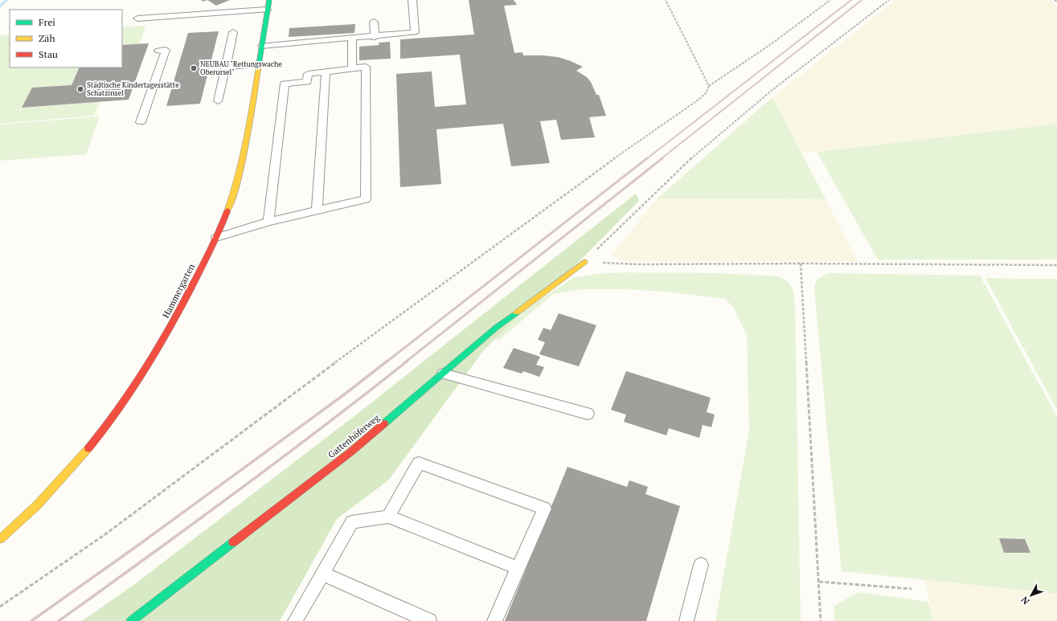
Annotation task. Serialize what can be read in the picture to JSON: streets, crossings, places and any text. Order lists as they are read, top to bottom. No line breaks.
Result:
{"streets":{"street":["Hammergarten","Gattenhöferweg"]},"places":["NEUBAU \"Rettungswache Oberursel\"","Städtische Kindertagesstätte Schatzinsel"],"legend":["Frei","Zäh","Stau"],"north":"bottom left"}
